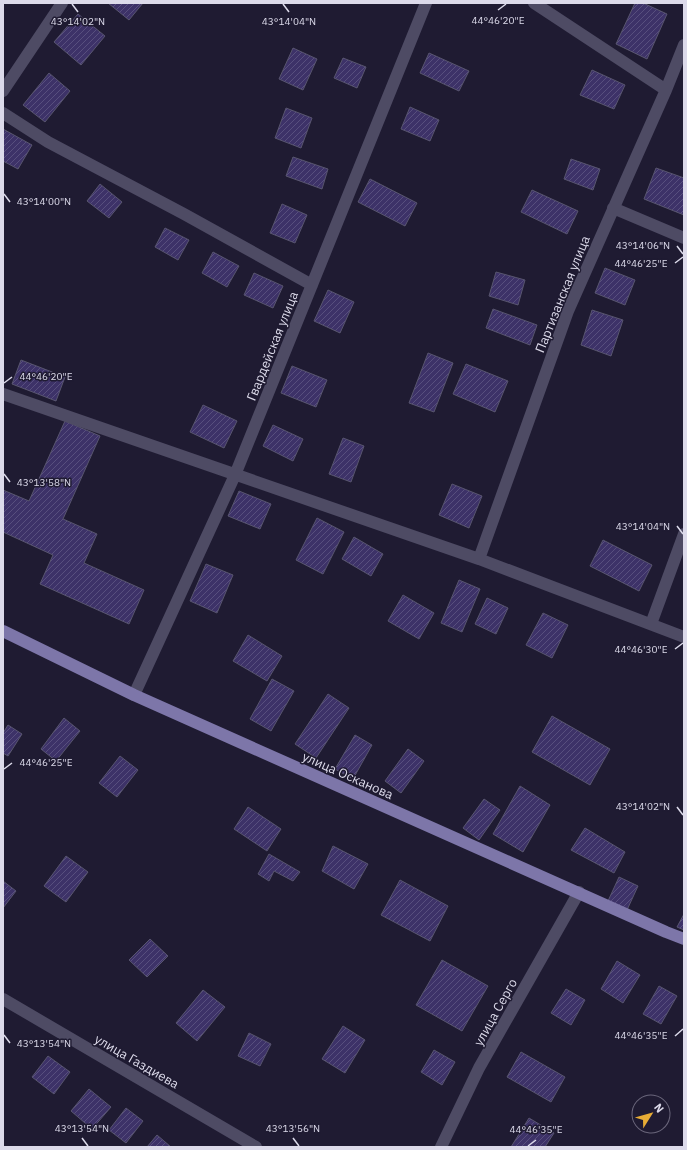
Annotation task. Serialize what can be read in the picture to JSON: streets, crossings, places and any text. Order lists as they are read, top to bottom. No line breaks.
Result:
{"streets":{"main road":["улица Осканова"],"street":["Партизанская улица","Гвардейская улица","улица Серго","улица Газдиева"]},"crossings":[["Гвардейская улица","улица Осканова"],["улица Осканова","улица Серго"]],"north":"top right","coordinates":["44°46'20\"E","43°14'02\"N","43°14'04\"N","43°14'00\"N","43°14'06\"N","44°46'25\"E","43°13'58\"N","44°46'30\"E","44°46'35\"E","43°13'54\"N","43°13'56\"N"]}
